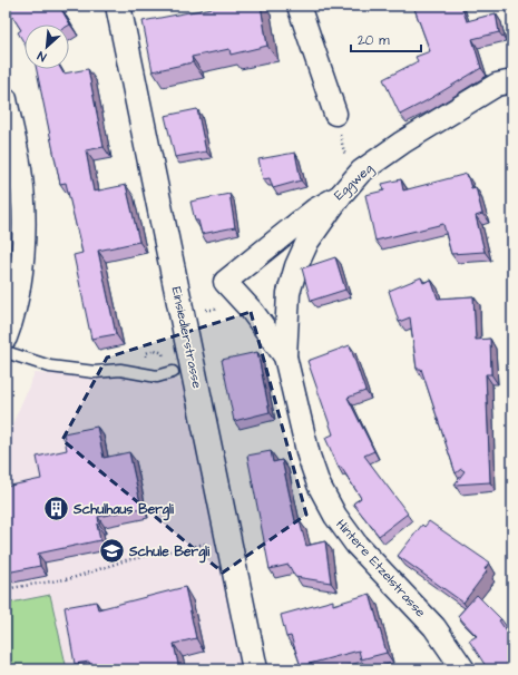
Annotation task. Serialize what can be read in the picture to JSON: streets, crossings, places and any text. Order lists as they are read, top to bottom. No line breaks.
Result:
{"streets":{"main road":["Einsiedlerstrasse"],"street":["Eggweg","Hintere Etzelstrasse"]},"crossings":[["Eggweg","Hintere Etzelstrasse"]],"places":{"building":["Schulhaus Bergli"],"school or university":["Schule Bergli"]},"scale_bar":"20 m","north":"bottom left"}
